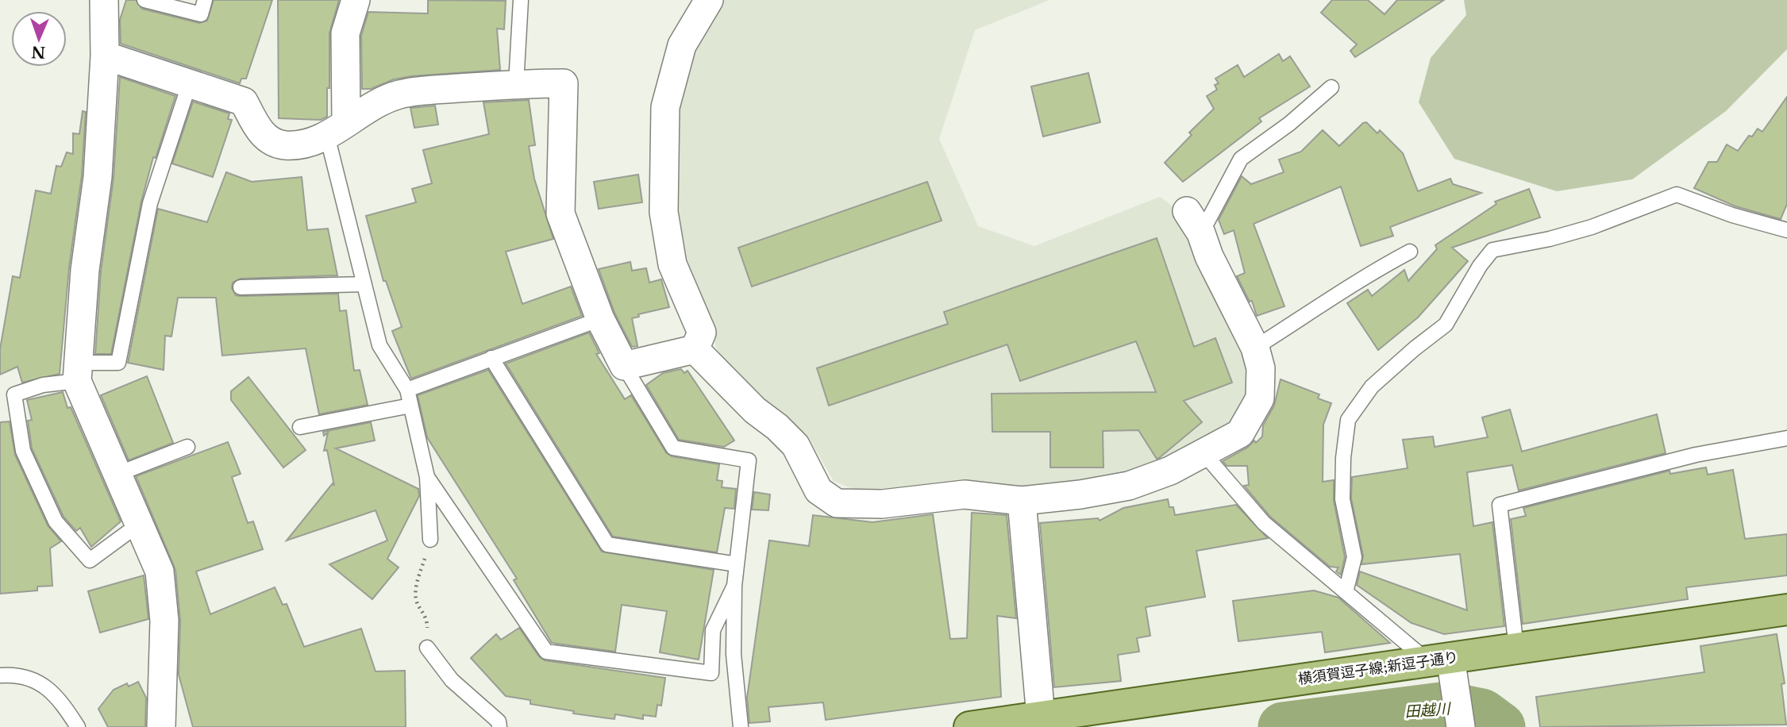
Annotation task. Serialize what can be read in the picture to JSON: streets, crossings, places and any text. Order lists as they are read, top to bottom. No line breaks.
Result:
{"streets":{"main road":["横須賀逗子線;新逗子通り"]},"water":["田越川"],"north":"bottom"}
